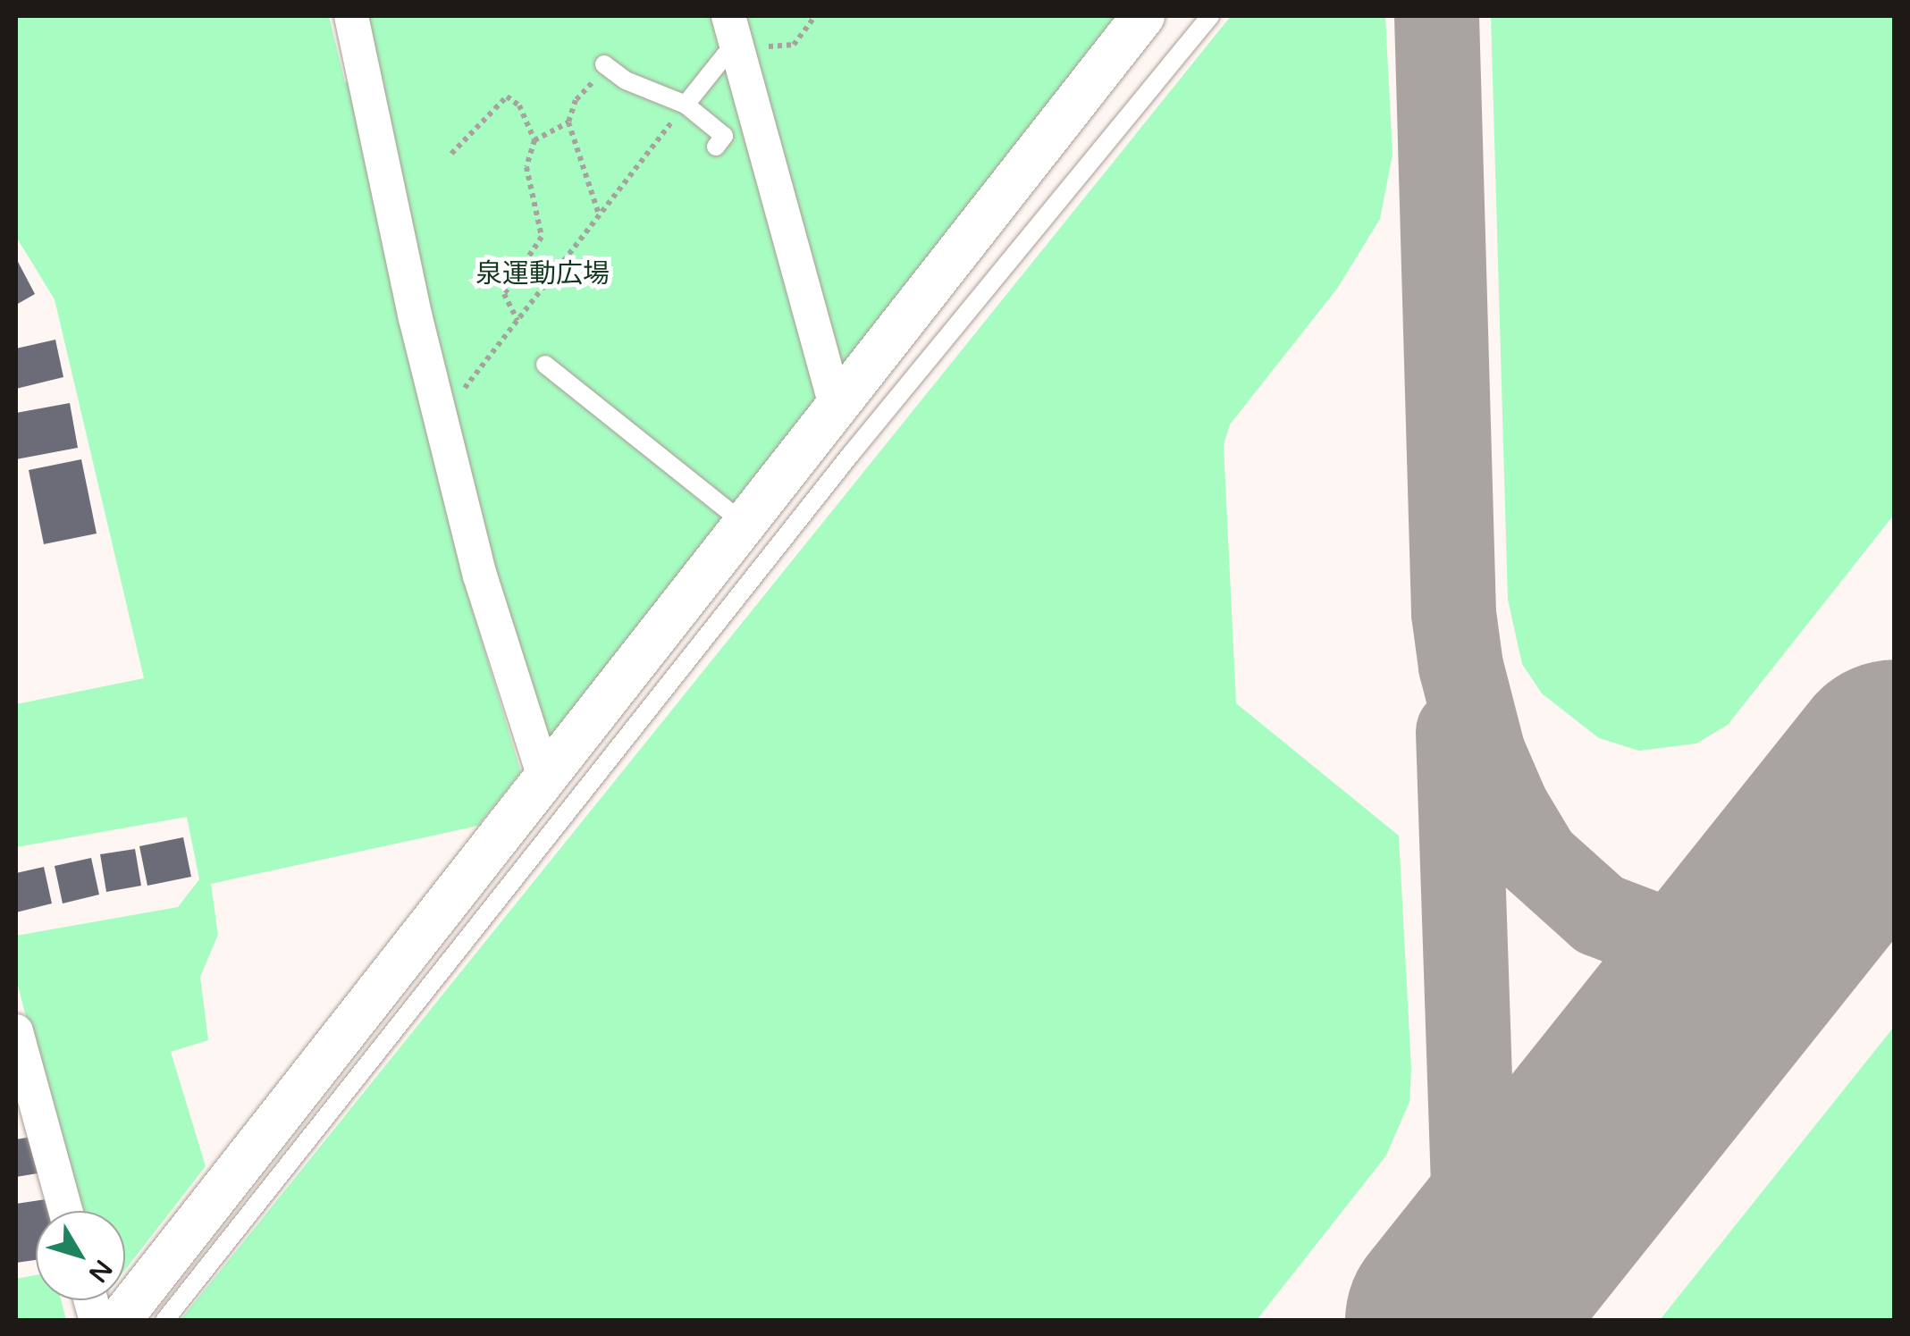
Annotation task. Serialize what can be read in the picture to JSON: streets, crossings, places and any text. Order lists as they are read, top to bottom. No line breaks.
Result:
{"parks":["泉運動広場"],"north":"bottom right"}
